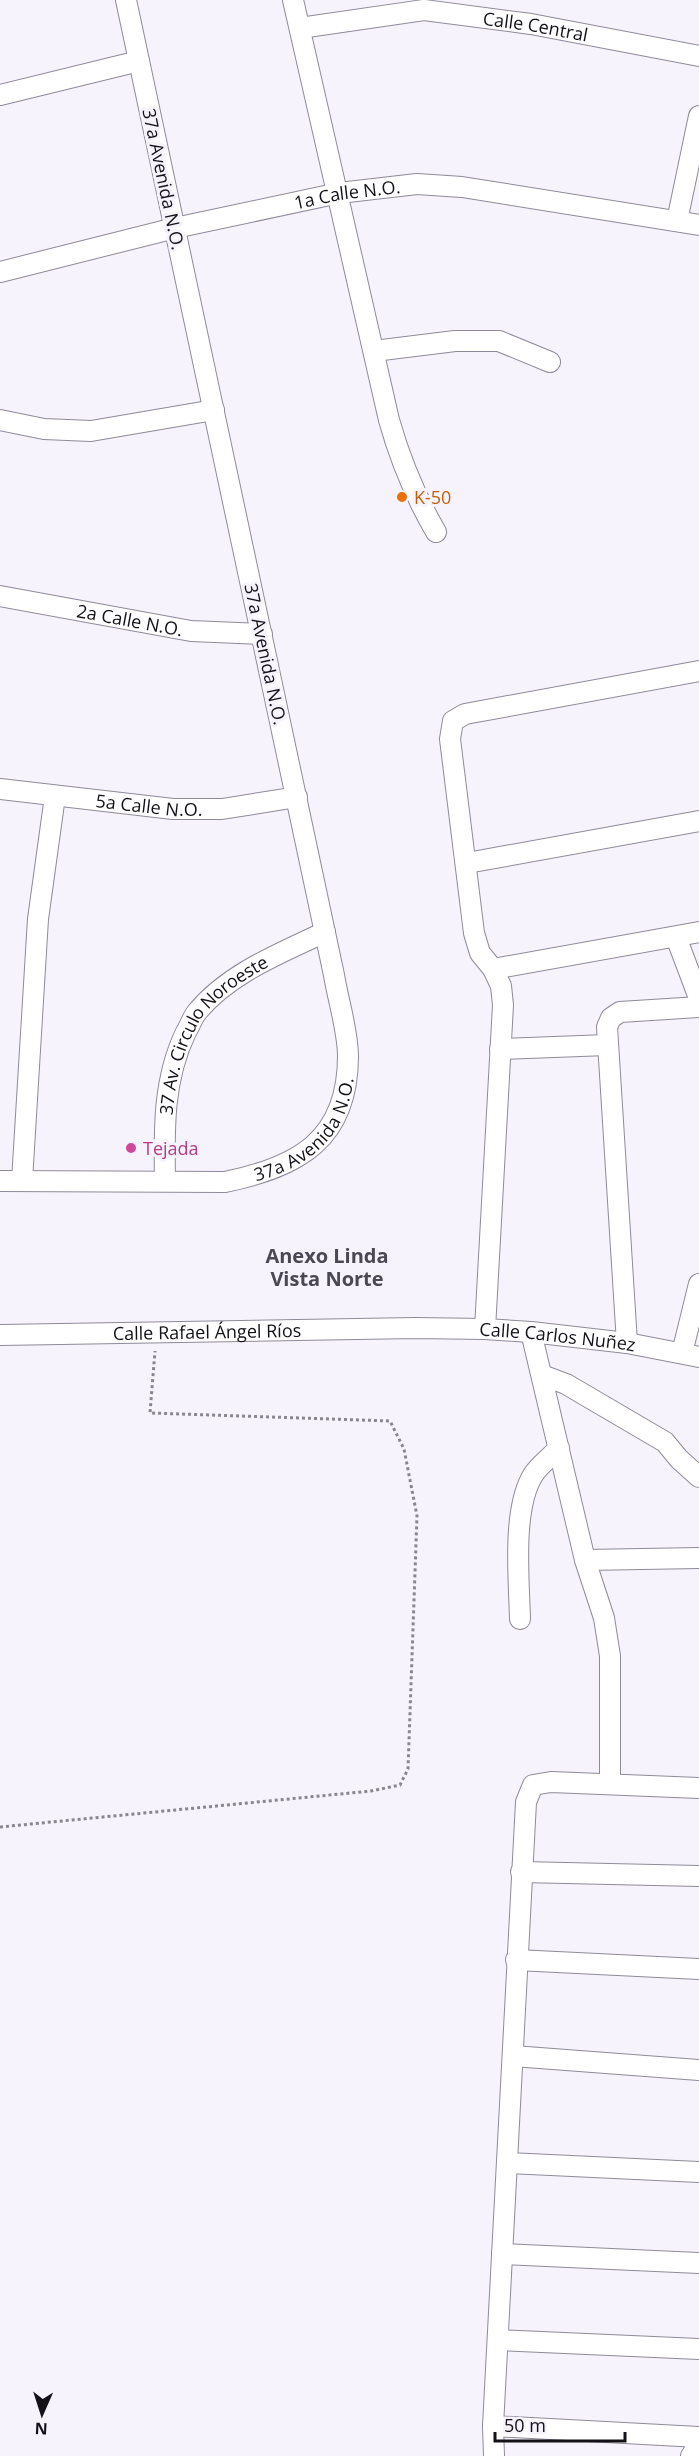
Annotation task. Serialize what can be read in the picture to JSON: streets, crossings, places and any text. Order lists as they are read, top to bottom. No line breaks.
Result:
{"streets":{"street":["Calle Central","37a Avenida N.O.","1a Calle N.O.","2a Calle N.O.","5a Calle N.O.","37 Av. Circulo Noroeste","Calle Rafael Ángel Ríos","Calle Carlos Nuñez"]},"crossings":[["37a Avenida N.O.","1a Calle N.O."],["37a Avenida N.O.","2a Calle N.O."],["37a Avenida N.O.","5a Calle N.O."],["37a Avenida N.O.","37 Av. Circulo Noroeste"],["Calle Rafael Ángel Ríos","Calle Carlos Nuñez"]],"districts":["Anexo Linda Vista Norte"],"places":["K-50","Tejada"],"scale_bar":"50 m","north":"bottom"}
